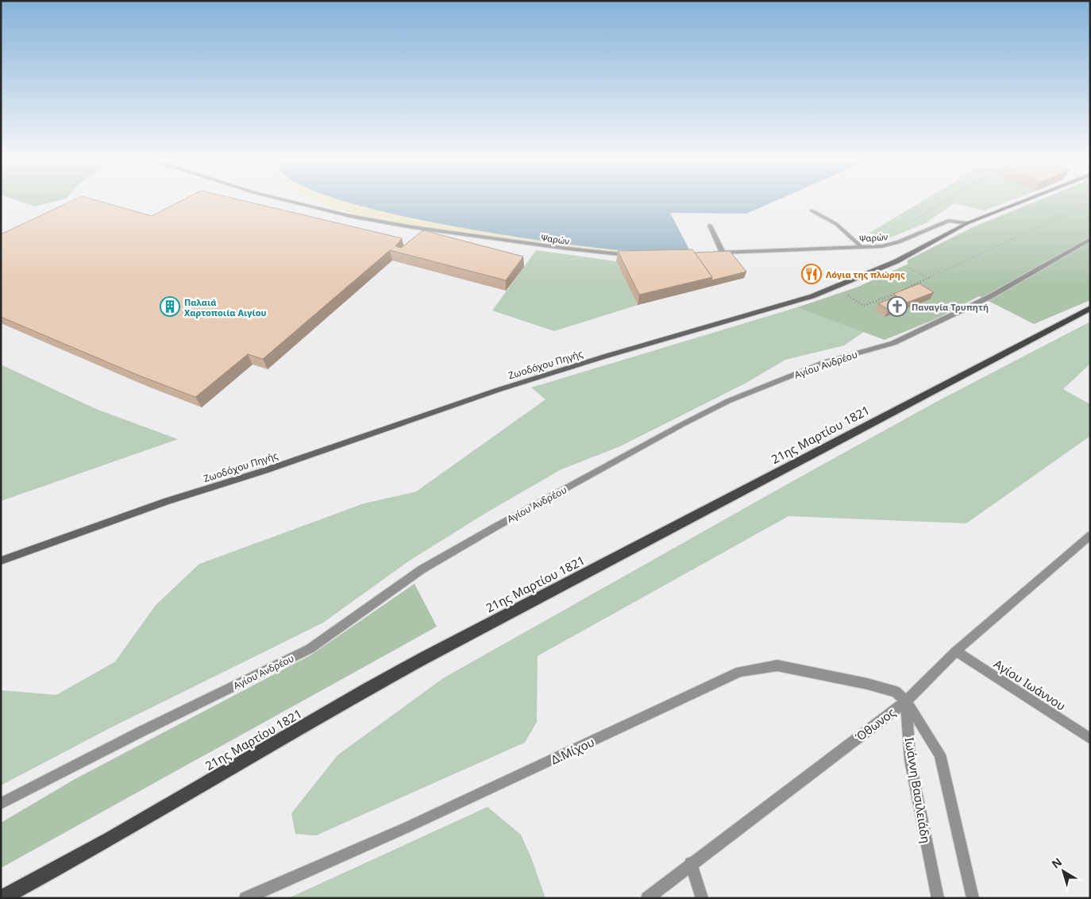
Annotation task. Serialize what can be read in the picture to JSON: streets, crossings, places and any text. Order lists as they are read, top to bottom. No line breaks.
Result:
{"streets":{"main road":["Ζωοδόχου Πηγής","21ης Μαρτίου 1821"],"street":["Ψαρών","Αγίου Ανδρέου","Αγίου Ιωάννου","Όθωνος","Δ.Μίχου","Ιωάννη Βασιλειάδη"]},"crossings":[["Ψαρών","Ζωοδόχου Πηγής"],["Αγίου Ιωάννου","Όθωνος"],["Όθωνος","Δ.Μίχου"],["Όθωνος","Ιωάννη Βασιλειάδη"],["Δ.Μίχου","Ιωάννη Βασιλειάδη"]],"places":{"restaurant":["Λόγια της πλώρης"],"building":["Παλαιά Χαρτοποιία Αιγίου"],"church":["Παναγία Τρυπητή"]},"north":"top left"}
